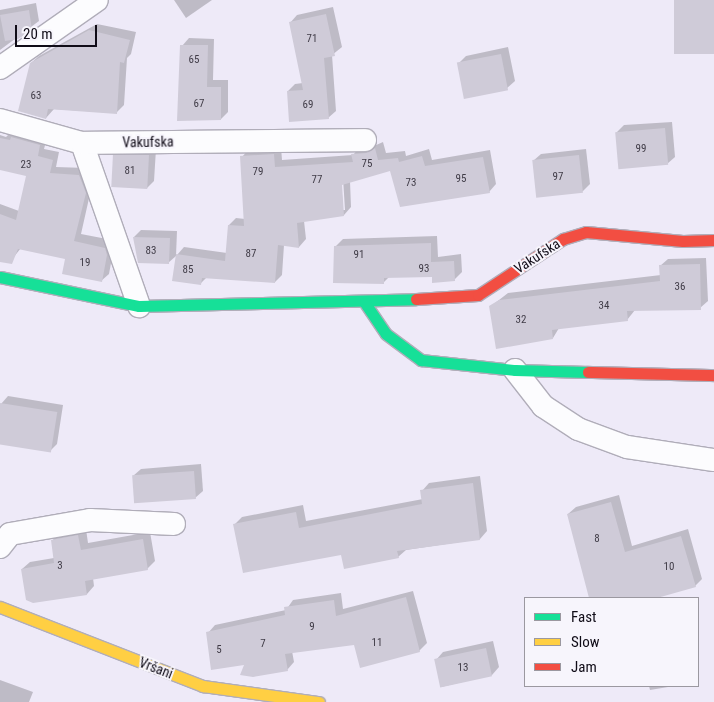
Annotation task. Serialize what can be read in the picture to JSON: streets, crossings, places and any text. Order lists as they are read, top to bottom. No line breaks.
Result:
{"streets":{"street":["Vakufska","Vršani"]},"house_numbers":["71","65","63","67","69","99","75","23","81","79","97","95","77","73","83","87","91","19","93","85","36","34","32","8","3","10","9","11","7","5","13"],"legend":["Fast","Slow","Jam"],"scale_bar":"20 m"}
